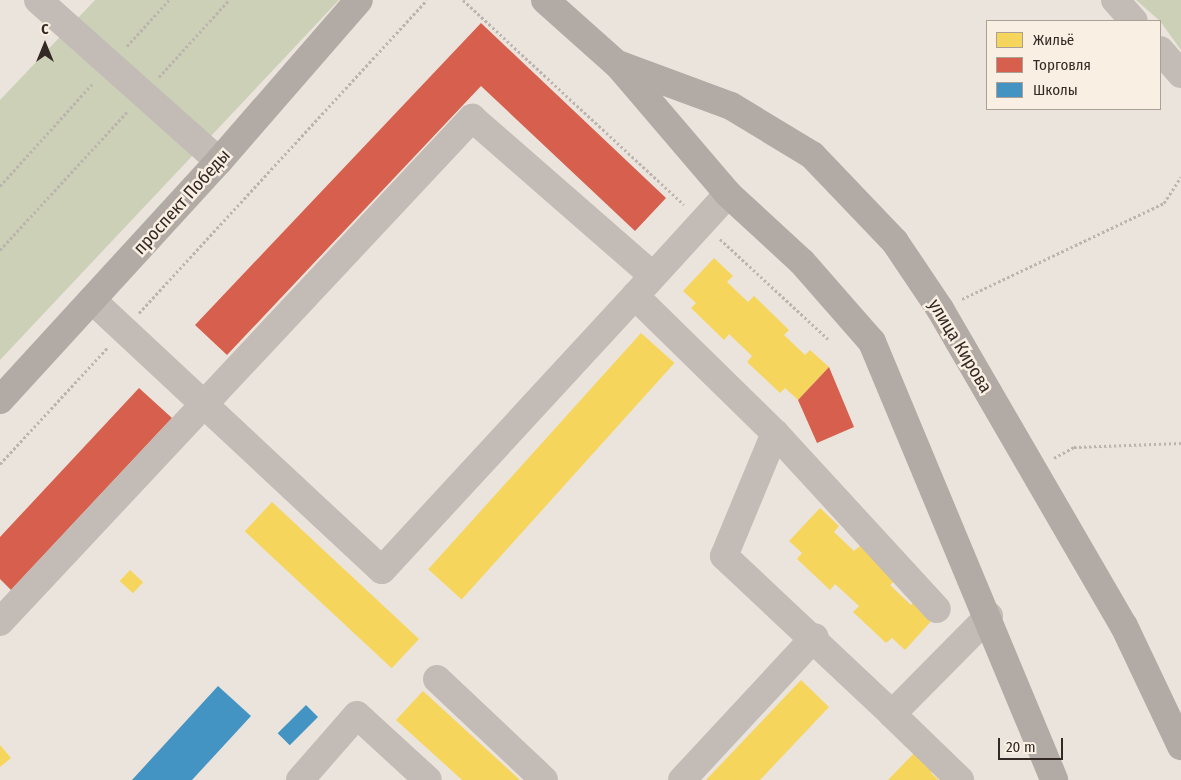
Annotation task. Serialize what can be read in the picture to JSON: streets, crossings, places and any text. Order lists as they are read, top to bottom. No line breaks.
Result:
{"streets":{"main road":["проспект Победы","улица Кирова"]},"legend":["Жильё","Торговля","Школы"],"scale_bar":"20 m","north":"top"}
